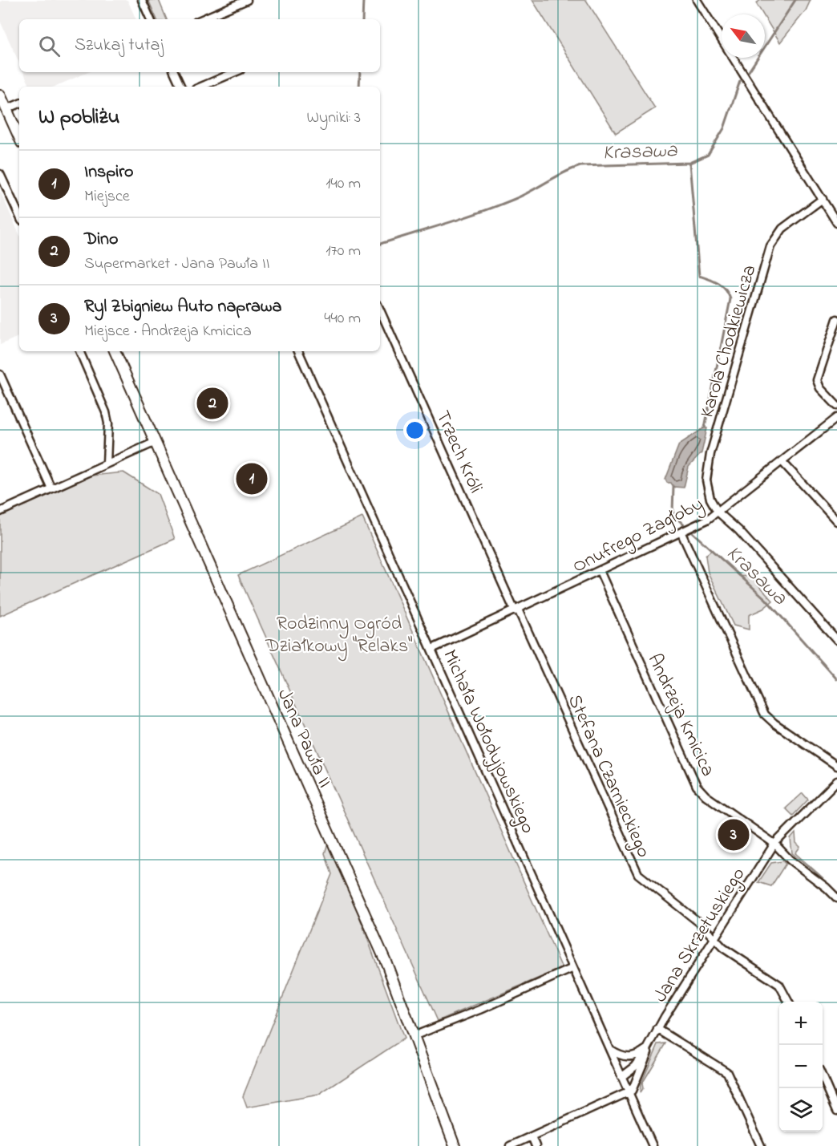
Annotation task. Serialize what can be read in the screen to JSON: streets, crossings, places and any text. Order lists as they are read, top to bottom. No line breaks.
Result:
{"streets":{"main road":["Jana Pawła II"],"street":["Karola Chodkiewicza","Trzech Króli","Onufrego Zagłoby","Andrzeja Kmicica","Michała Wołodyjowskiego","Stefana Czarnieckiego","Jana Skrzetuskiego"]},"crossings":[["Karola Chodkiewicza","Onufrego Zagłoby"],["Trzech Króli","Onufrego Zagłoby"],["Trzech Króli","Stefana Czarnieckiego"],["Onufrego Zagłoby","Andrzeja Kmicica"],["Onufrego Zagłoby","Michała Wołodyjowskiego"],["Onufrego Zagłoby","Stefana Czarnieckiego"],["Andrzeja Kmicica","Jana Skrzetuskiego"],["Michała Wołodyjowskiego","Jana Skrzetuskiego"],["Stefana Czarnieckiego","Jana Skrzetuskiego"]],"water":["Krasawa"],"parks":["Rodzinny Ogród Działkowy \"Relaks\""],"north":"top left","page":{"search":"Szukaj tutaj","heading":["W pobliżu","Wyniki: 3"],"list":[{"mark":"1","name":"Inspiro","note":"Miejsce","value":"140 m"},{"mark":"2","name":"Dino","note":"Supermarket · Jana Pawła II","value":"170 m"},{"mark":"3","name":"Ryl Zbigniew Auto naprawa","note":"Miejsce · Andrzeja Kmicica","value":"440 m"}],"pins":["2","1","3"],"map_buttons":["+","−"]}}
